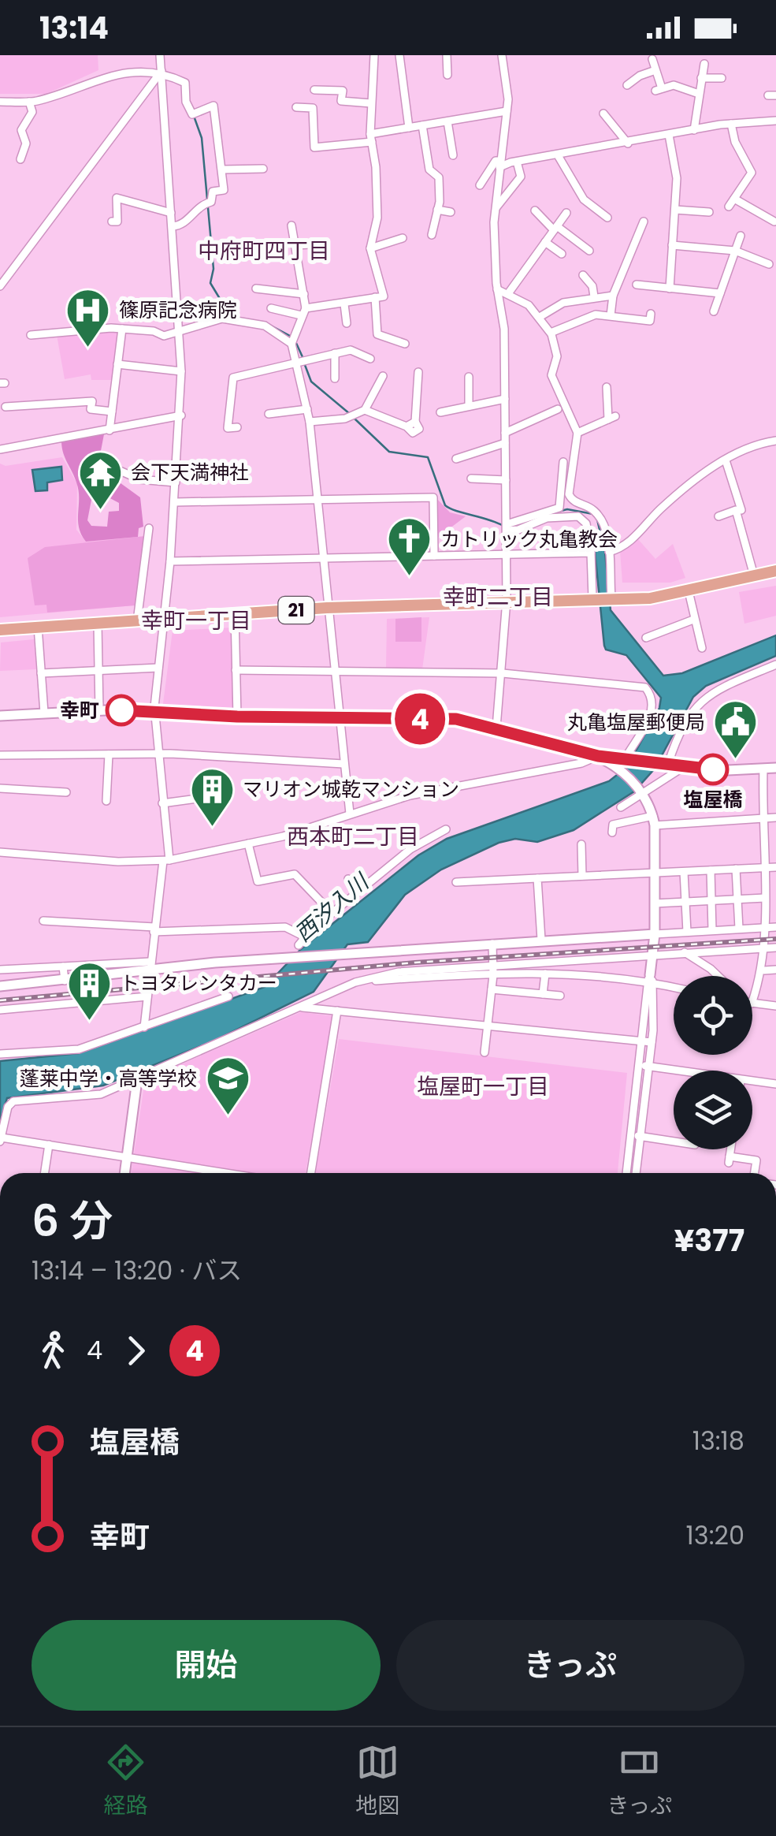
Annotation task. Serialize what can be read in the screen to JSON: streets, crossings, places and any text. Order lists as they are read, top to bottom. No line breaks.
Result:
{"streets":{"main road":["21"]},"districts":["中府町四丁目","幸町二丁目","幸町一丁目","西本町二丁目","塩屋町一丁目"],"water":["西汐入川"],"places":{"hospital":["篠原記念病院"],"temple":["会下天満神社"],"church":["カトリック丸亀教会"],"other":["幸町","塩屋橋"],"public building":["丸亀塩屋郵便局"],"building":["マリオン城乾マンション","トヨタレンタカー"],"school or university":["蓬莱中学・高等学校"]},"lines":["bus line 4"],"page":{"status":"13:14","on_map":"4","heading":["6 分","13:14 – 13:20 · バス","¥377"],"legs":["4","4"],"list":[{"name":"塩屋橋","value":"13:18"},{"name":"幸町","value":"13:20"}],"buttons":["開始","きっぷ"],"tabs":["経路","地図","きっぷ"]}}
